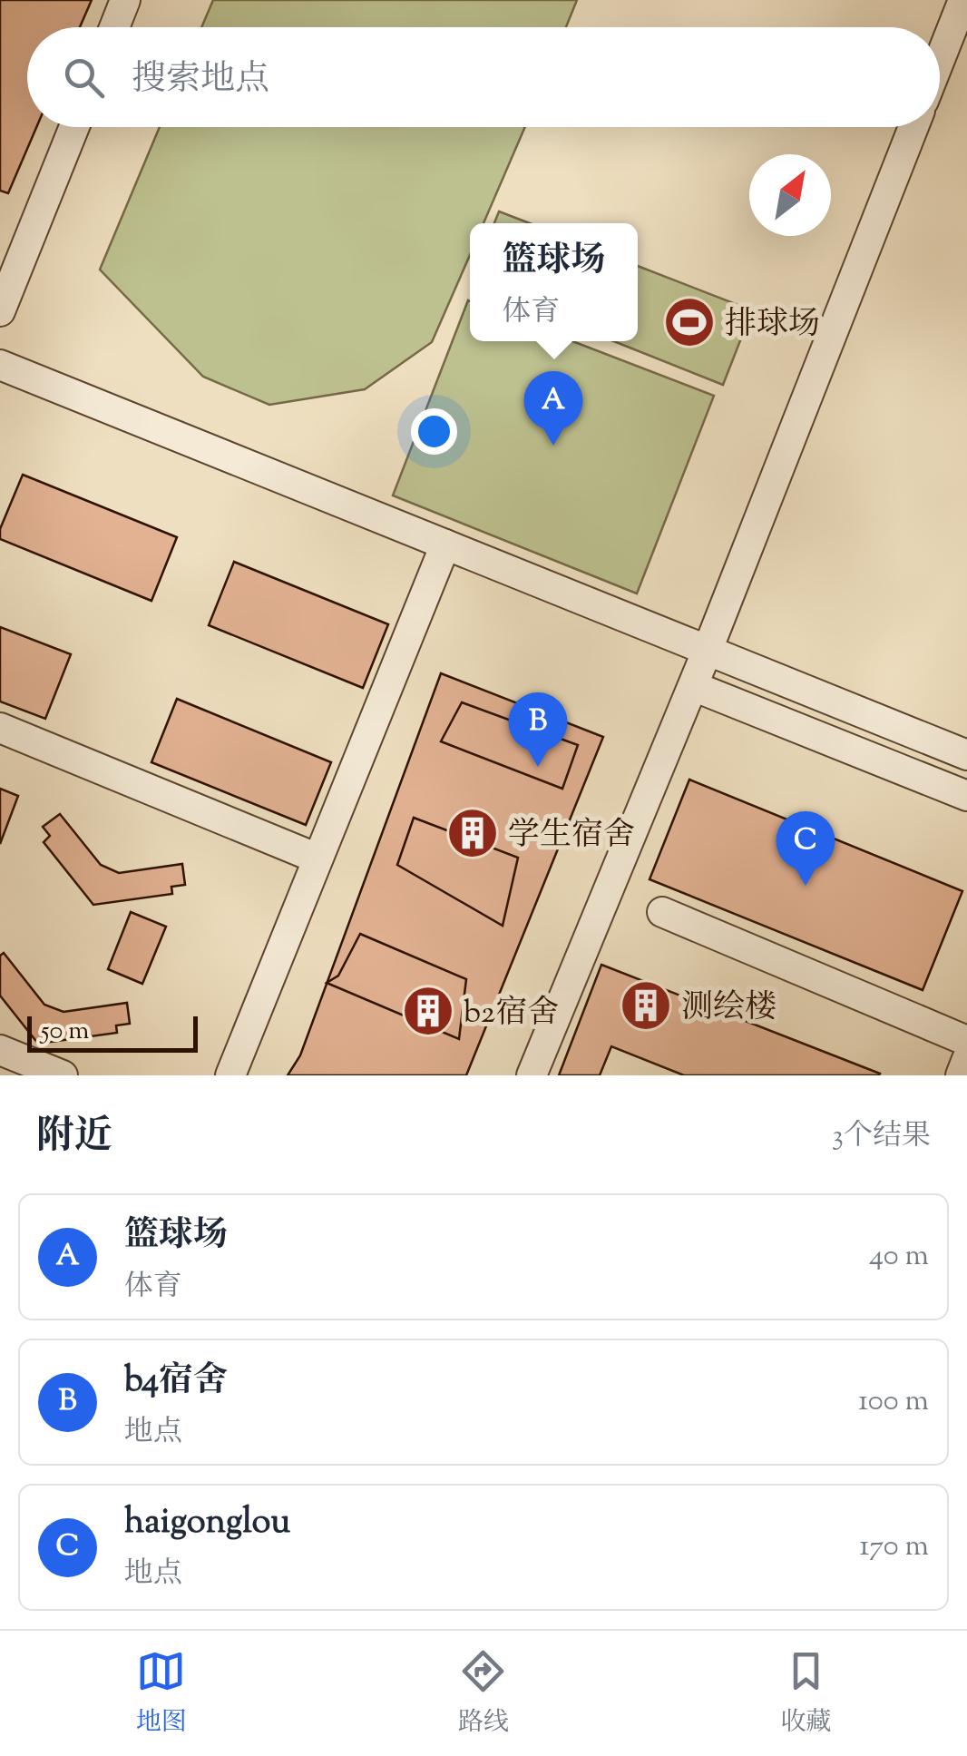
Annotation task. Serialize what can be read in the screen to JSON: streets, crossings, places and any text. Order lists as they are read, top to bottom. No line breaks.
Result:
{"places":{"sports":["排球场"],"building":["学生宿舍","测绘楼","b2宿舍"]},"scale_bar":"50 m","north":"top right","page":{"search":"搜索地点","popup":["篮球场","体育"],"pins":["A","B","C"],"scale":"50 m","heading":["附近","3个结果"],"list":[{"mark":"A","name":"篮球场","note":"体育","value":"40 m"},{"mark":"B","name":"b4宿舍","note":"地点","value":"100 m"},{"mark":"C","name":"haigonglou","note":"地点","value":"170 m"}],"nav":["地图","路线","收藏"]}}
